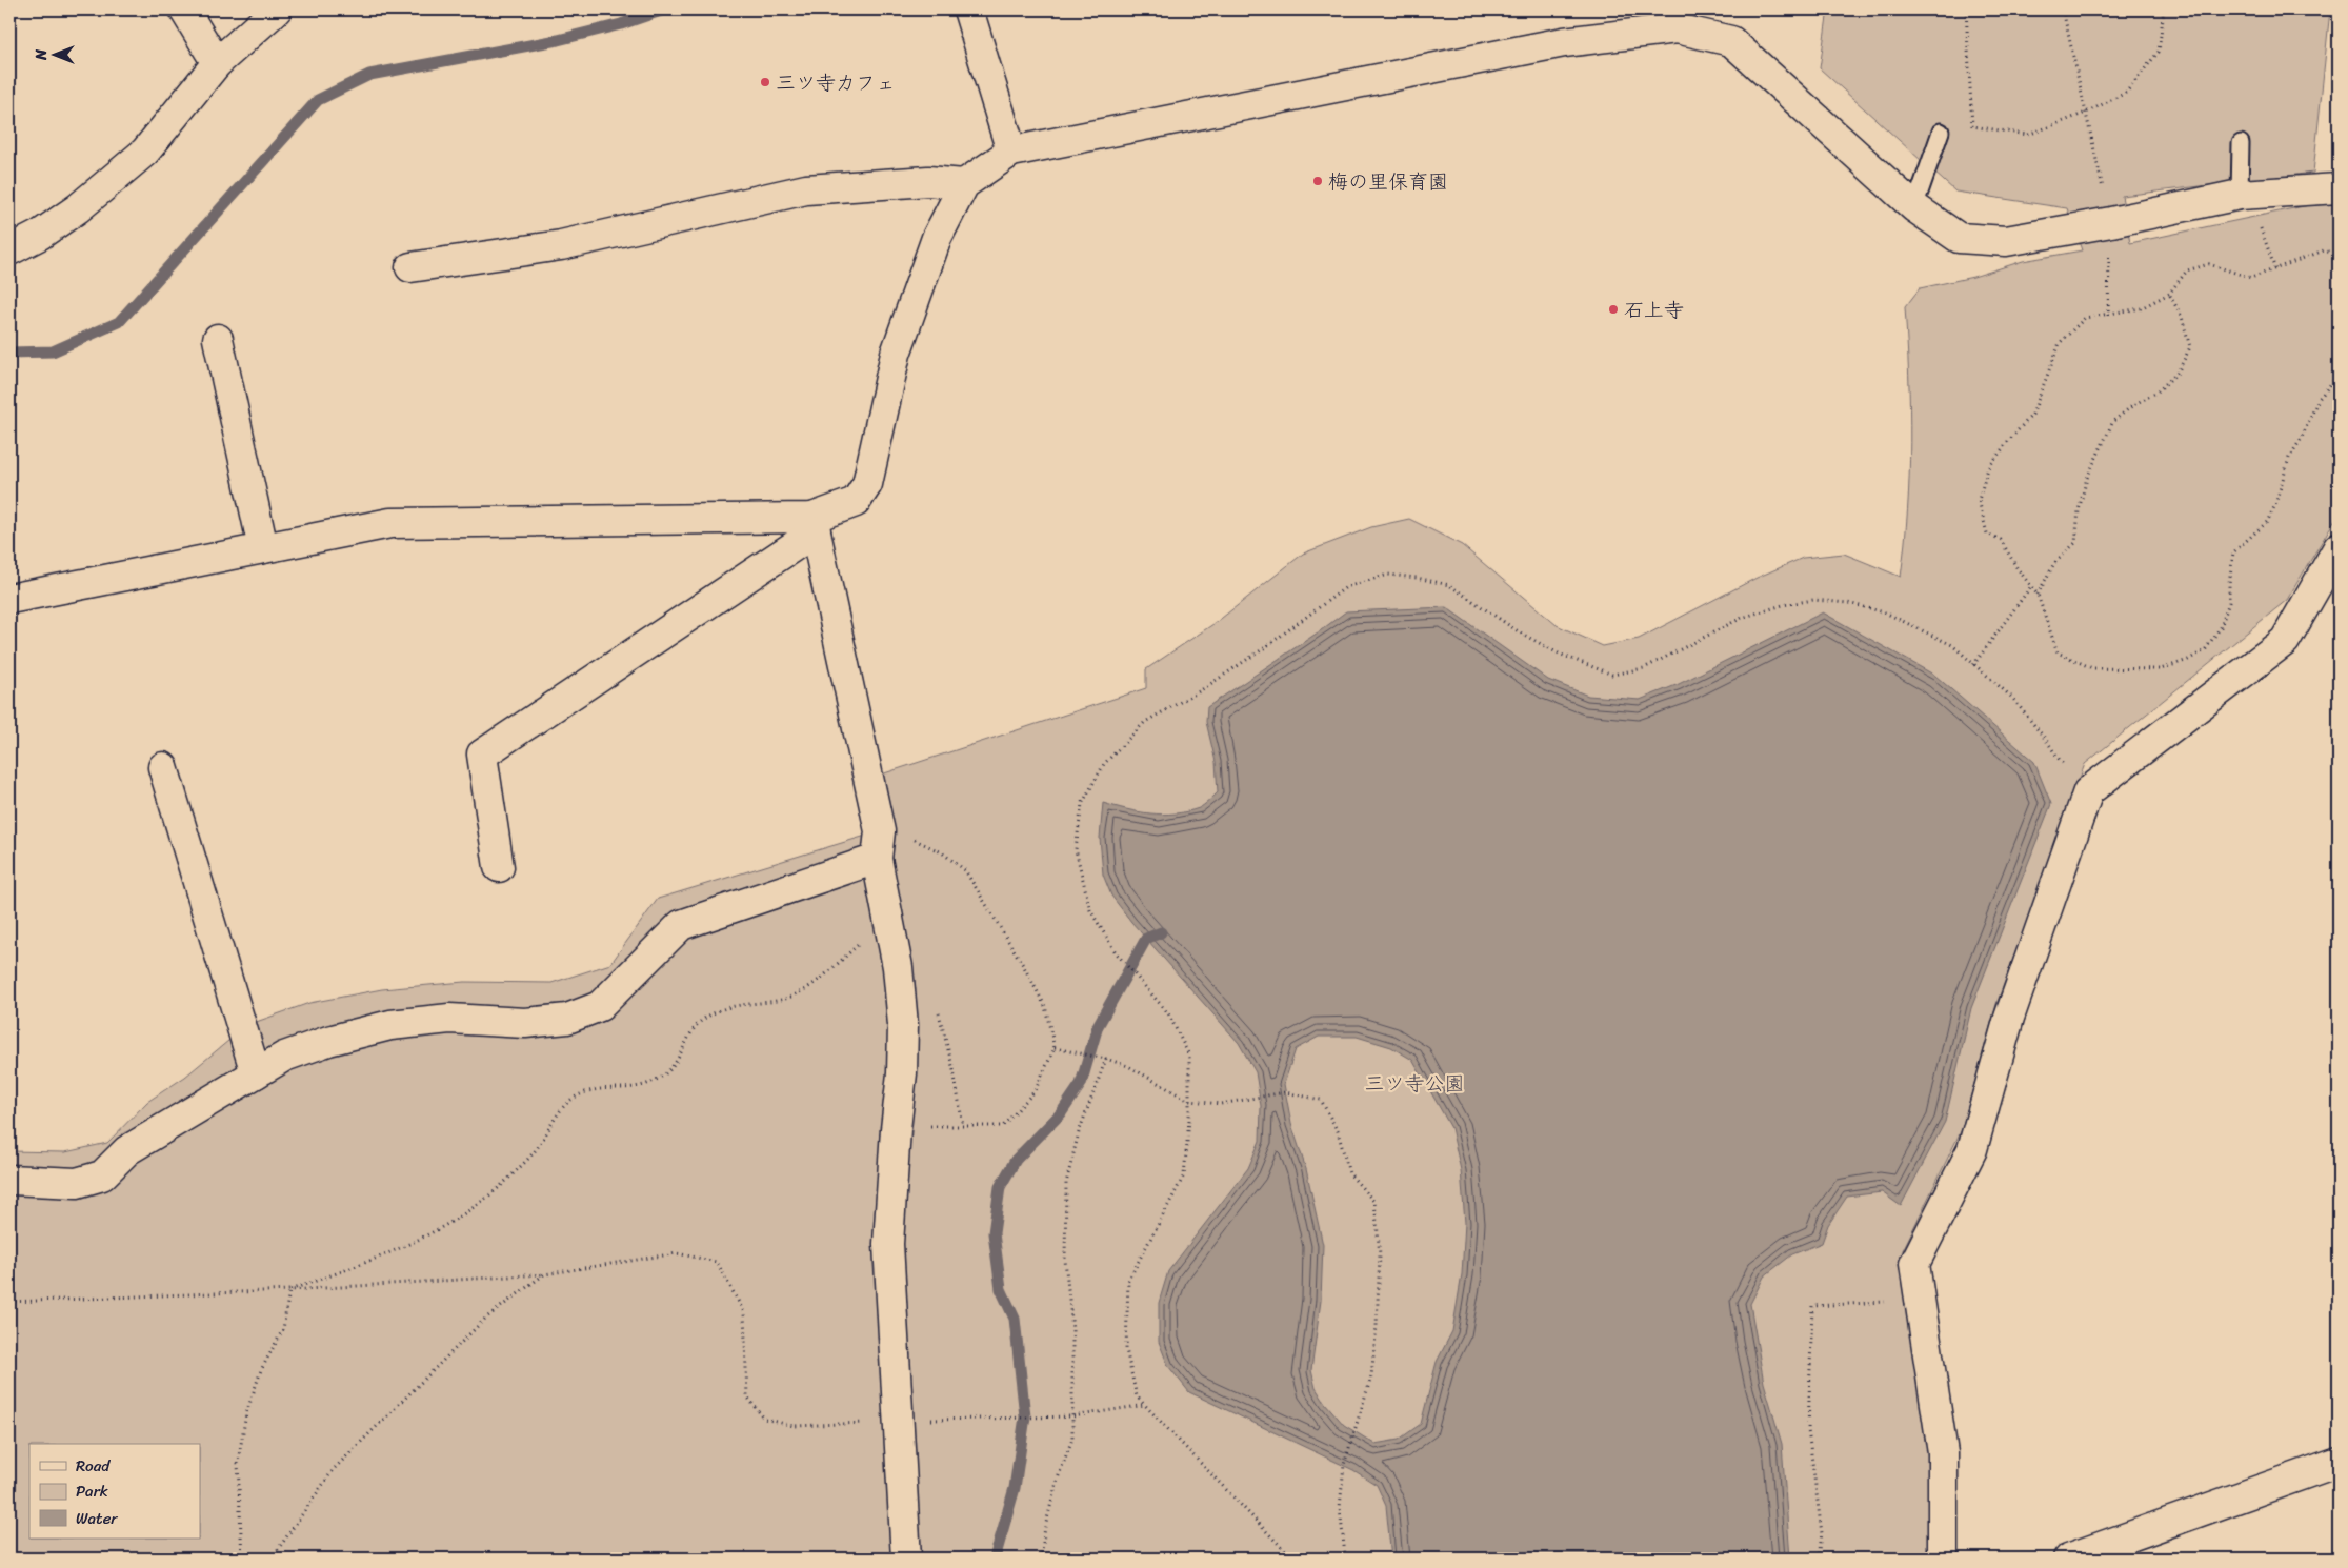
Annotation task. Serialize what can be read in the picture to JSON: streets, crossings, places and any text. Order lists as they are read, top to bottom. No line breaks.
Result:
{"parks":["三ツ寺公園"],"places":["三ツ寺カフェ","梅の里保育園","石上寺"],"legend":["Road","Park","Water"],"north":"left"}
